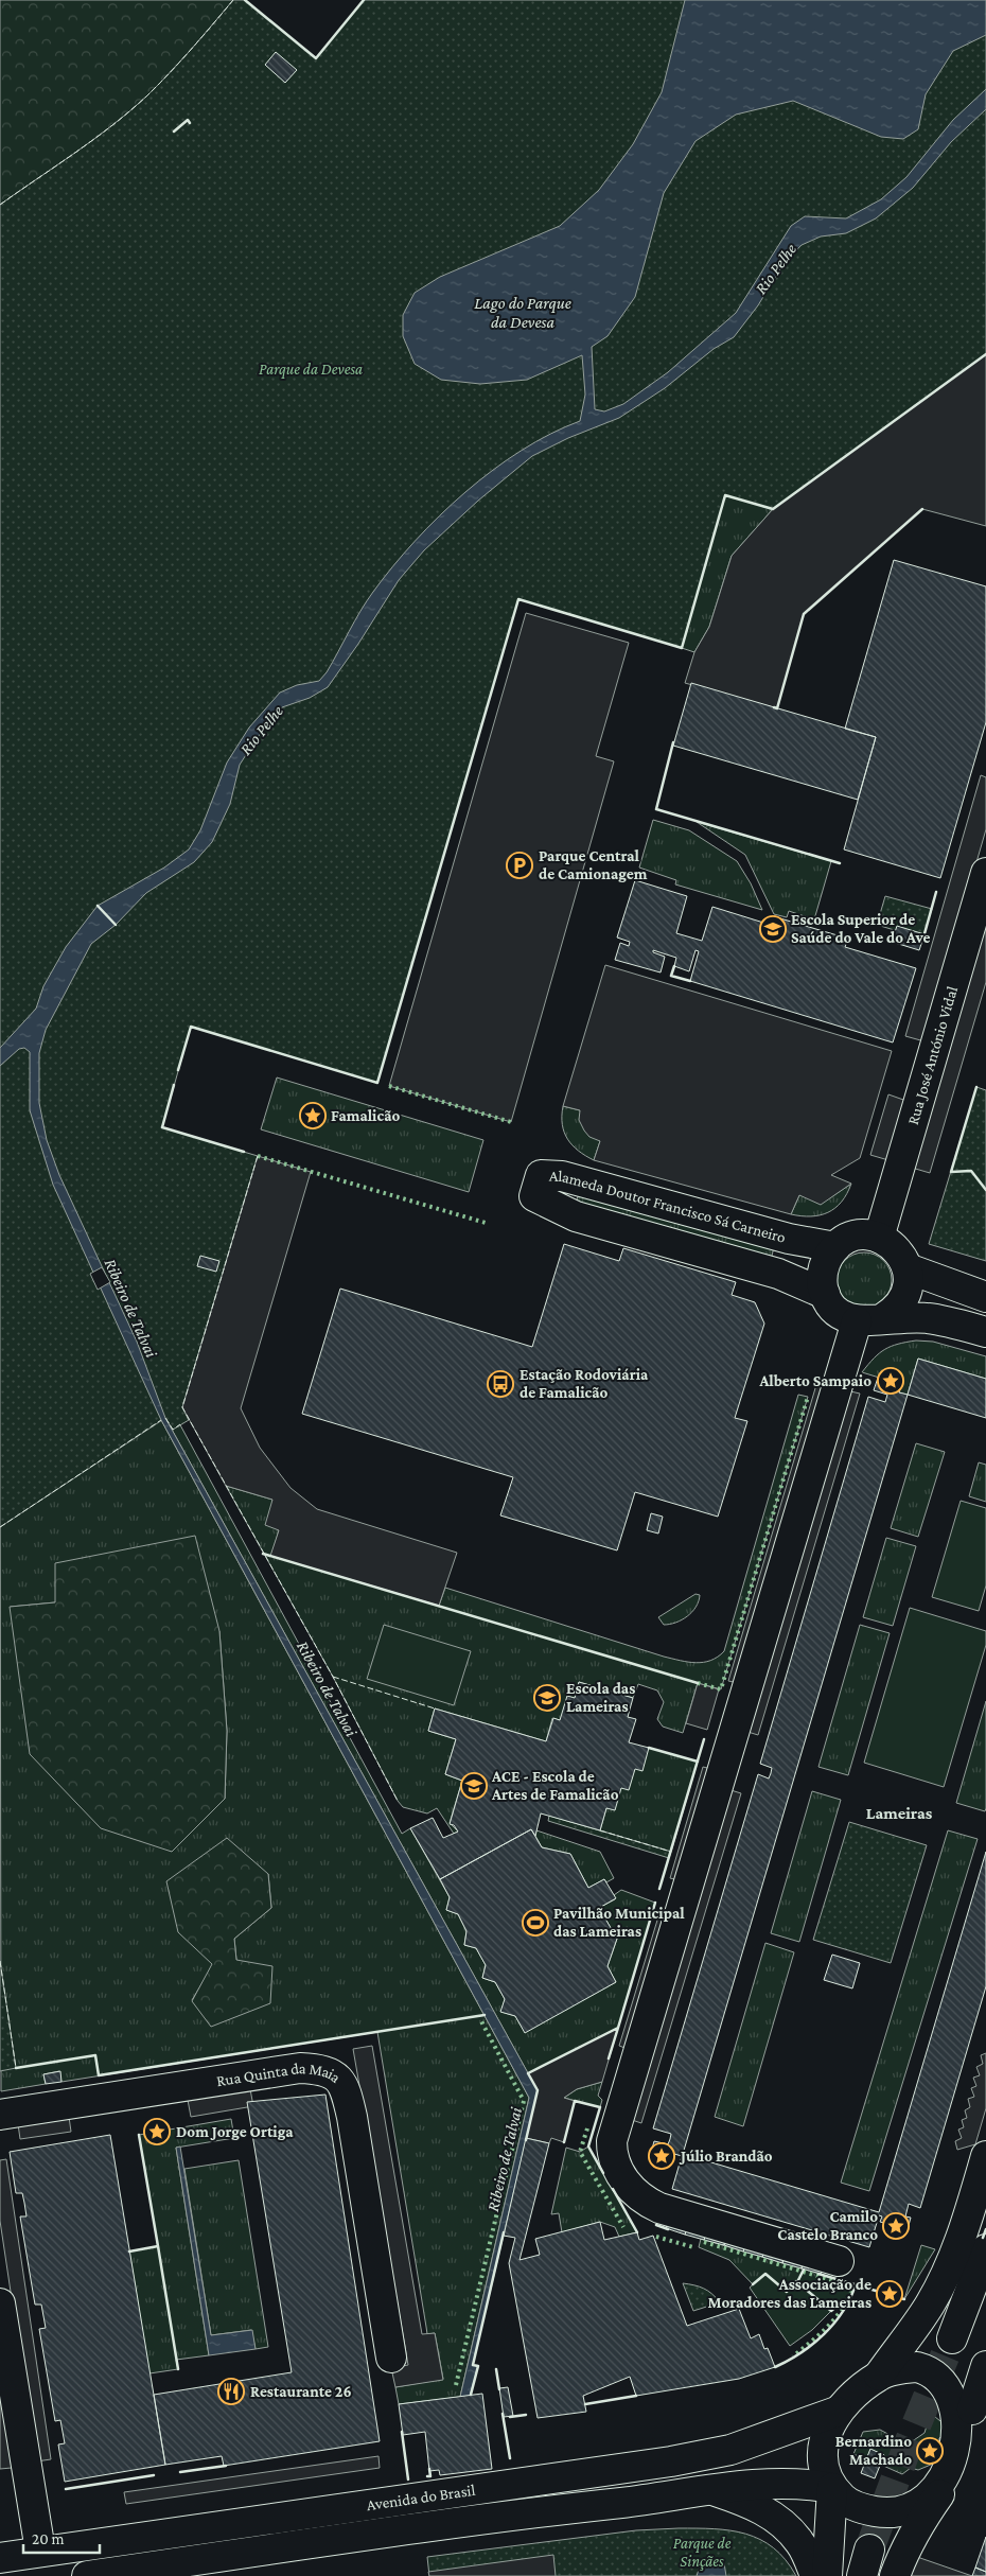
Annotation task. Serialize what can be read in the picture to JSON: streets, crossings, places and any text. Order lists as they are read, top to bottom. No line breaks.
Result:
{"streets":{"street":["Rua José António Vidal","Alameda Doutor Francisco Sá Carneiro","Rua Quinta da Maia","Avenida do Brasil"]},"crossings":[["Rua José António Vidal","Alameda Doutor Francisco Sá Carneiro"]],"districts":["Lameiras"],"water":["Rio Pelhe","Lago do Parque da Devesa","Ribeiro de Talvai"],"parks":["Parque da Devesa","Parque de Sinçães"],"places":{"parking":["Parque Central de Camionagem"],"school or university":["Escola Superior de Saúde do Vale do Ave","Escola das Lameiras","ACE - Escola de Artes de Famalicão"],"place":["Famalicão","Alberto Sampaio","Dom Jorge Ortiga","Júlio Brandão","Camilo Castelo Branco","Associação de Moradores das Lameiras","Bernardino Machado"],"bus stop":["Estação Rodoviária de Famalicão"],"sports":["Pavilhão Municipal das Lameiras"],"restaurant":["Restaurante 26"]},"scale_bar":"20 m"}
